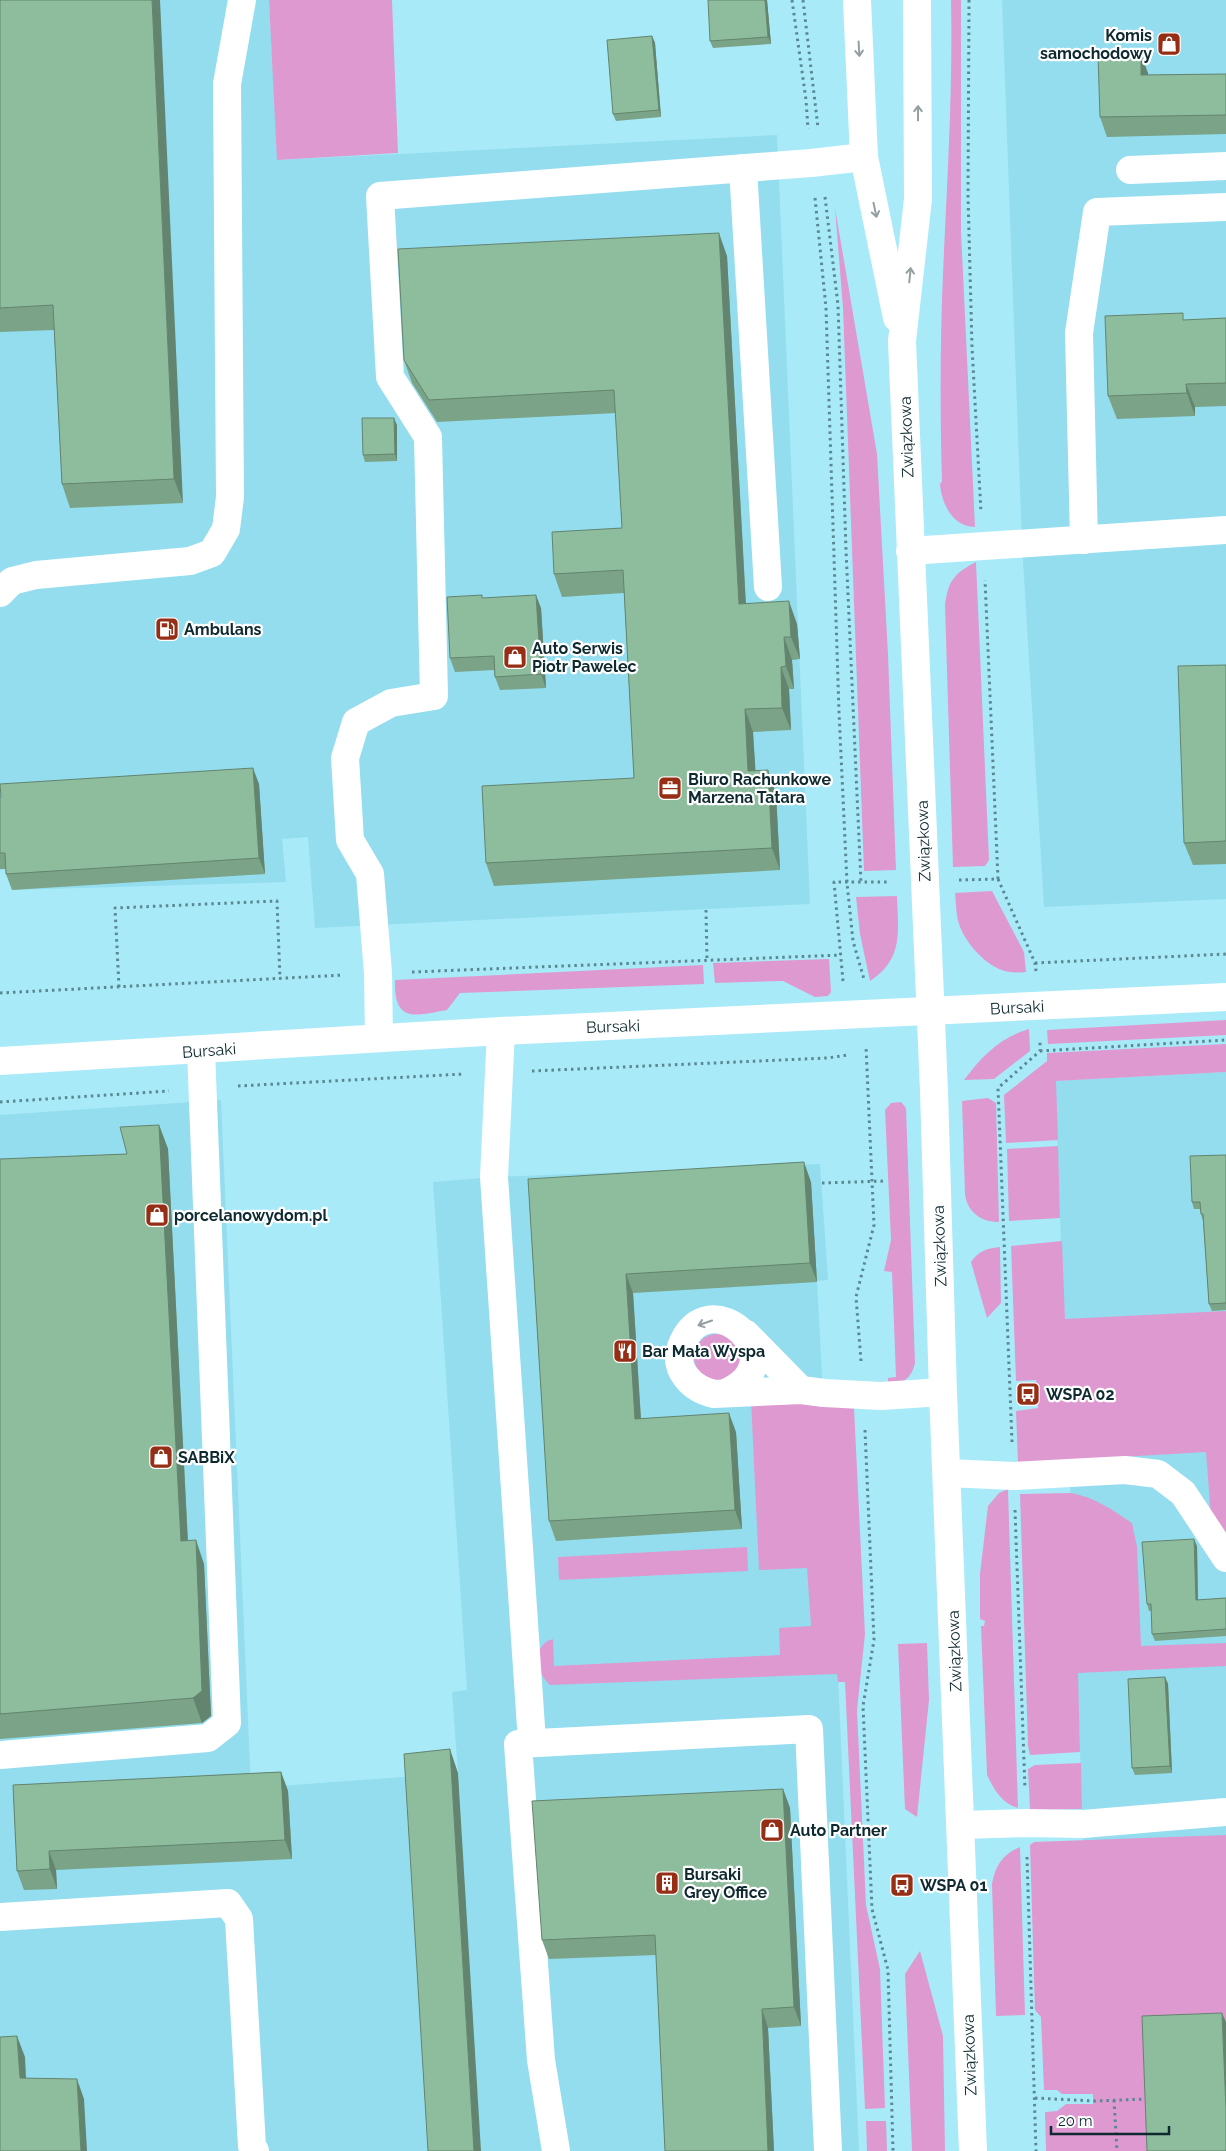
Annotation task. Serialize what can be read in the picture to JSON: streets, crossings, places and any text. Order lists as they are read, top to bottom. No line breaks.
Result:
{"streets":{"street":["Związkowa","Bursaki"]},"crossings":[["Związkowa","Bursaki"]],"places":{"shop":["Komis samochodowy","Auto Serwis Piotr Pawelec","porcelanowydom.pl","SABBiX","Auto Partner"],"fuel station":["Ambulans"],"office":["Biuro Rachunkowe Marzena Tatara"],"restaurant":["Bar Mała Wyspa"],"bus stop":["WSPA 02","WSPA 01"],"building":["Bursaki Grey Office"]},"scale_bar":"20 m"}
